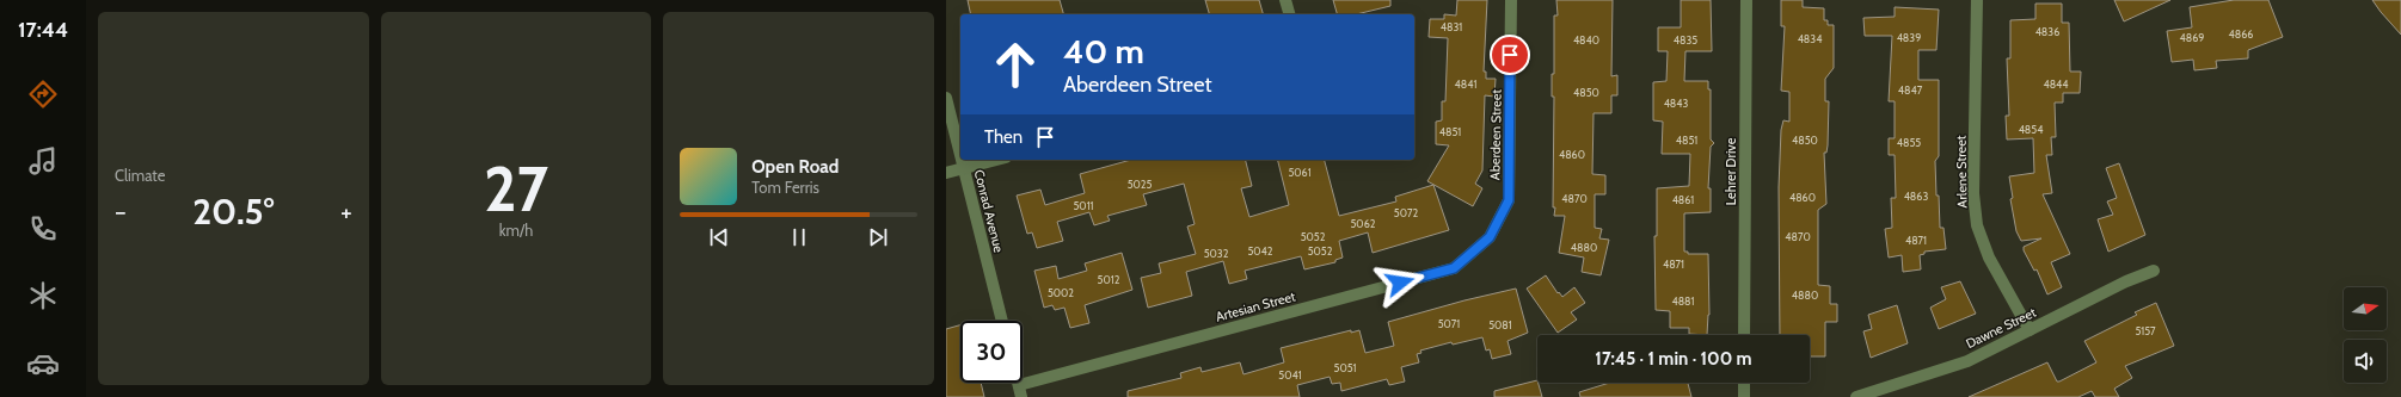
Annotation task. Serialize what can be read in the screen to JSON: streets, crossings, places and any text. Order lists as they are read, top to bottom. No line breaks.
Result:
{"streets":{"street":["Aberdeen Street","Lehrer Drive","Arlene Street","Conrad Avenue","Artesian Street","Dawne Street"]},"crossings":[["Aberdeen Street","Artesian Street"],["Arlene Street","Dawne Street"]],"house_numbers":["4831","4836","4866","4839","4869","4834","4840","4835","4841","4844","4847","4850","4843","4854","4851","4851","4850","4855","4860","5061","5025","4863","4860","4870","4861","5011","5072","5062","5052","4870","4871","4880","5042","5052","5032","4871","5012","5002","4880","4881","5071","5081","5157","5051","5041"],"north":"right","page":{"tabs":"17:44","tile":["Climate",["27","km/h"]],"turn":["40 m","Aberdeen Street"],"then":"Then","song":["Open Road","Tom Ferris"],"heat":["−","20.5°","+"],"limit":"30","trip":"17:45 · 1 min · 100 m"}}
